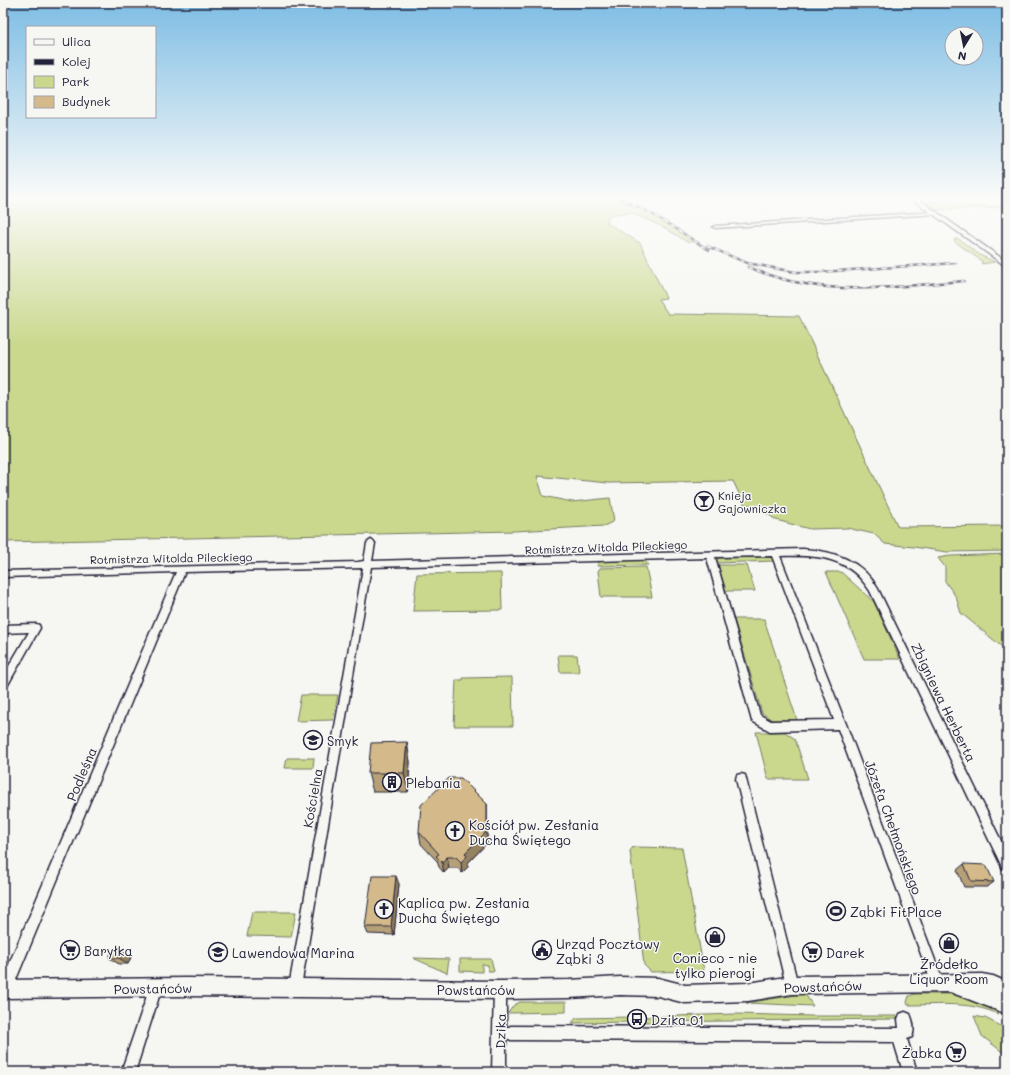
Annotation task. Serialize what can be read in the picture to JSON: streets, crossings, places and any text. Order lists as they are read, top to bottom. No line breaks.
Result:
{"streets":{"street":["Rotmistrza Witolda Pileckiego","Zbigniewa Herberta","Podleśna","Kościelna","Józefa Chełmońskiego","Powstańców","Dzika"]},"crossings":[["Rotmistrza Witolda Pileckiego","Zbigniewa Herberta"],["Rotmistrza Witolda Pileckiego","Podleśna"],["Rotmistrza Witolda Pileckiego","Kościelna"],["Rotmistrza Witolda Pileckiego","Józefa Chełmońskiego"],["Podleśna","Powstańców"],["Kościelna","Powstańców"],["Józefa Chełmońskiego","Powstańców"],["Powstańców","Dzika"]],"places":{"bar":["Knieja Gajowniczka"],"school or university":["Smyk","Lawendowa Marina"],"building":["Plebania"],"church":["Kościół pw. Zesłania Ducha Świętego","Kaplica pw. Zesłania Ducha Świętego"],"sports":["Ząbki FitPlace"],"shop":["Conieco - nie tylko pierogi","Źródełko Liquor Room"],"supermarket":["Baryłka","Darek","Żabka"],"public building":["Urząd Pocztowy Ząbki 3"],"bus stop":["Dzika 01"]},"legend":["Ulica","Kolej","Park","Budynek"],"north":"bottom"}
